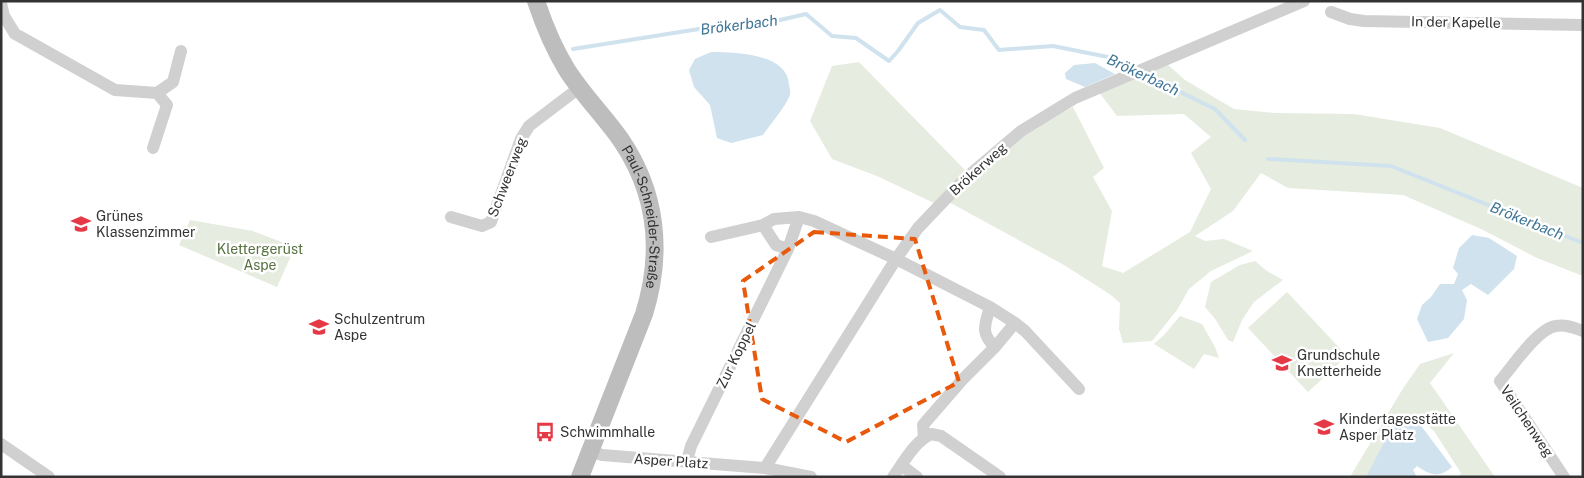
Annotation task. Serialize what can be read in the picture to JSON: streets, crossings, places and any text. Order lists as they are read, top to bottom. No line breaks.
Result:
{"streets":{"street":["In der Kapelle","Brökerweg","Schweerweg","Paul-Schneider-Straße","Zur Koppel","Veilchenweg","Asper Platz"]},"crossings":[["Brökerweg","Asper Platz"],["Schweerweg","Paul-Schneider-Straße"],["Paul-Schneider-Straße","Asper Platz"],["Zur Koppel","Asper Platz"]],"water":["Brökerbach"],"parks":["Klettergerüst Aspe"],"places":{"school or university":["Grünes Klassenzimmer","Schulzentrum Aspe","Grundschule Knetterheide","Kindertagesstätte Asper Platz"],"bus stop":["Schwimmhalle"]}}
